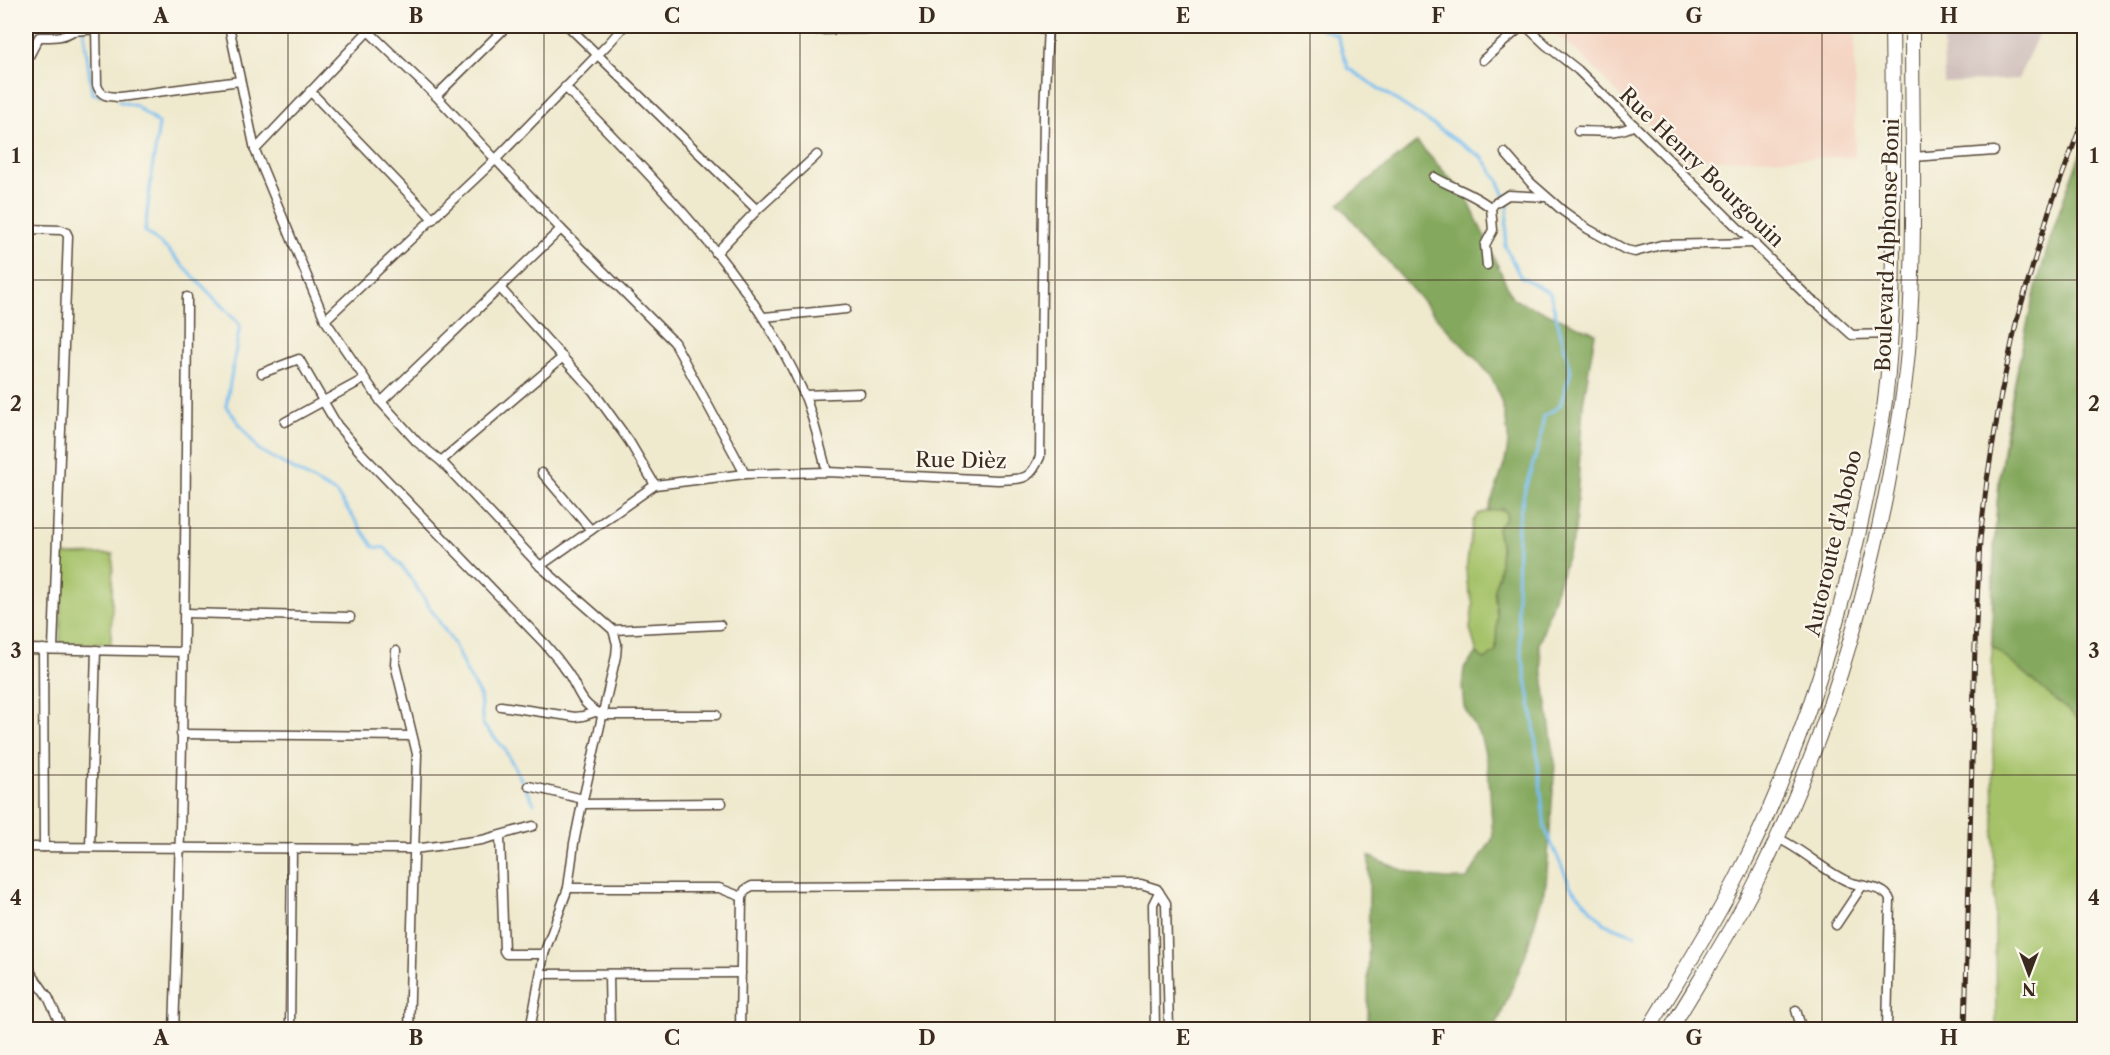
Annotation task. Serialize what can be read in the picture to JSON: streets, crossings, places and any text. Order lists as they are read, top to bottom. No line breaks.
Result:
{"streets":{"main road":["Boulevard Alphonse Boni","Autoroute d'Abobo"],"street":["Rue Henry Bourgouin","Rue Dièz"]},"crossings":[["Rue Henry Bourgouin","Autoroute d'Abobo"]],"north":"bottom","grid":{"columns":["A","B","C","D","E","F","G","H"],"rows":["1","2","3","4"]}}
